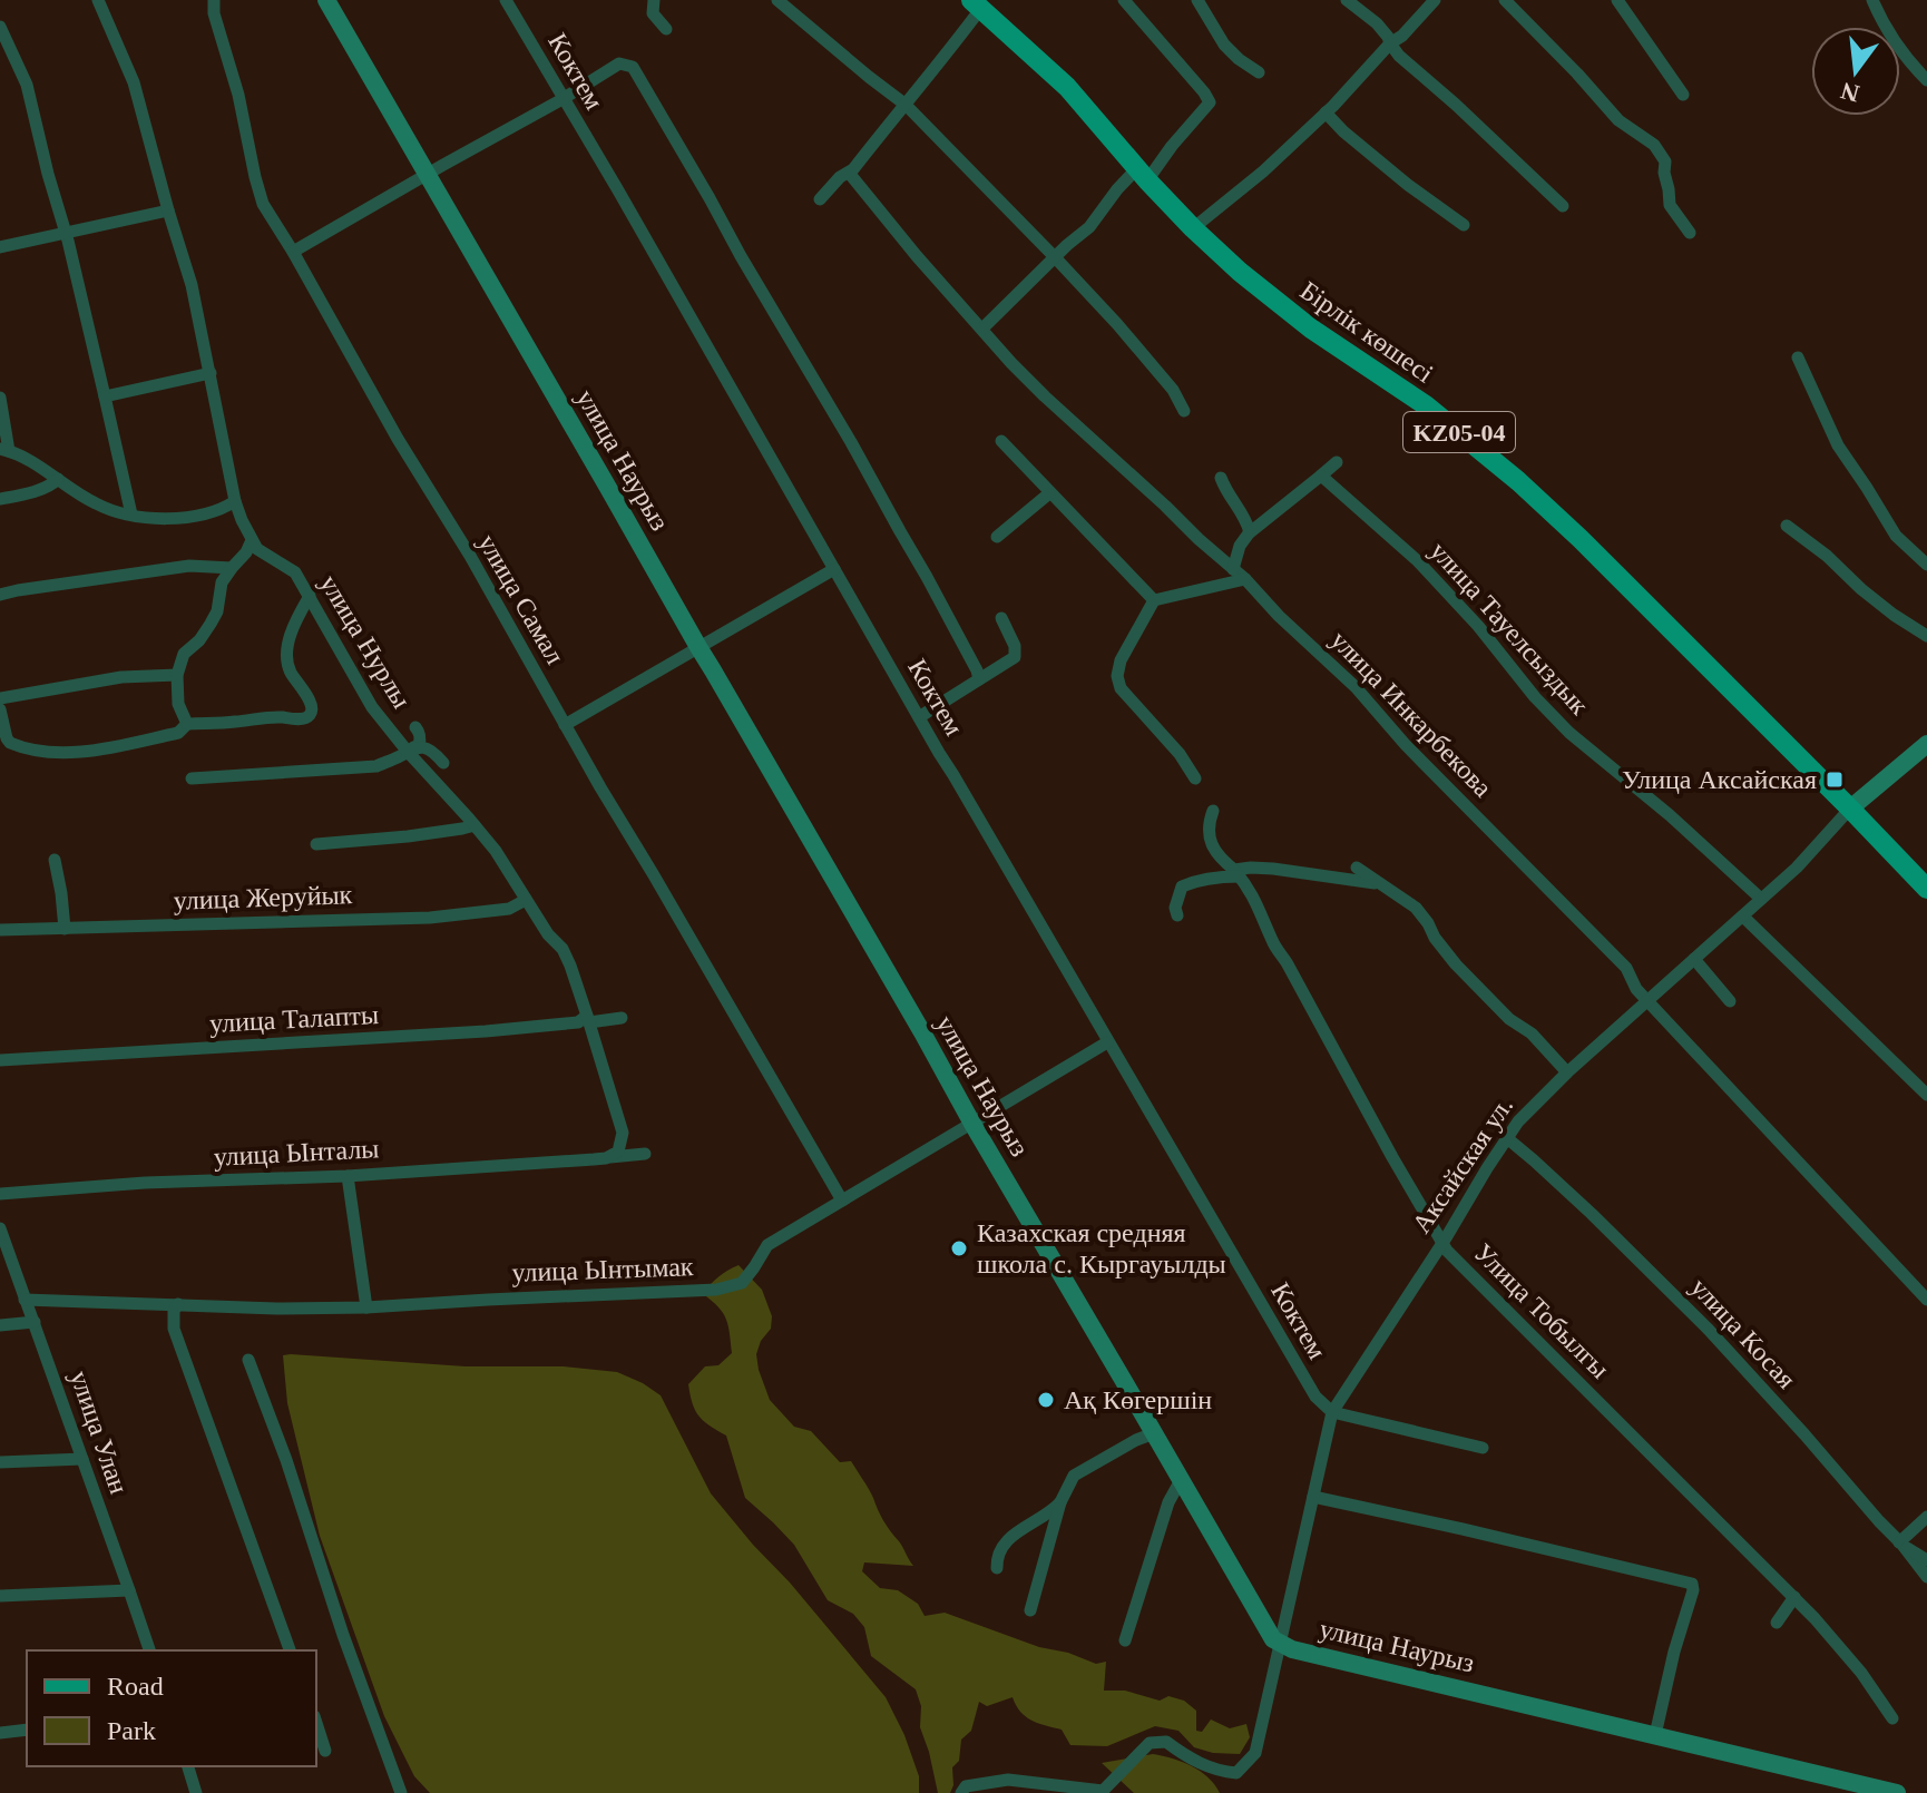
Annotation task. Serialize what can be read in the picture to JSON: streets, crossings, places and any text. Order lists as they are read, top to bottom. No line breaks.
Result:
{"streets":{"main road":["Бірлік көшесі","KZ05-04"],"street":["Коктем","улица Наурыз","улица Самал","улица Тауелсыздык","улица Нурлы","улица Инкарбекова","улица Жеруйык","улица Талапты","улица Ынталы","Аксайская ул.","улица Ынтымак","Улица Тобылгы","улица Косая","улица Улан"]},"crossings":[["Коктем","Аксайская ул."],["Коктем","улица Ынтымак"],["Бірлік көшесі","Аксайская ул."],["улица Наурыз","Аксайская ул."],["улица Наурыз","улица Ынтымак"],["улица Самал","улица Ынтымак"],["улица Тауелсыздык","Аксайская ул."],["улица Нурлы","улица Жеруйык"],["улица Нурлы","улица Талапты"],["улица Нурлы","улица Ынталы"],["улица Инкарбекова","Аксайская ул."],["Аксайская ул.","Улица Тобылгы"],["Аксайская ул.","улица Косая"],["улица Ынтымак","улица Улан"]],"places":{"transit":["Улица Аксайская"],"other":["Казахская средняя школа с. Кыргауылды","Ақ Көгершін"]},"legend":["Road","Park"],"north":"bottom"}
